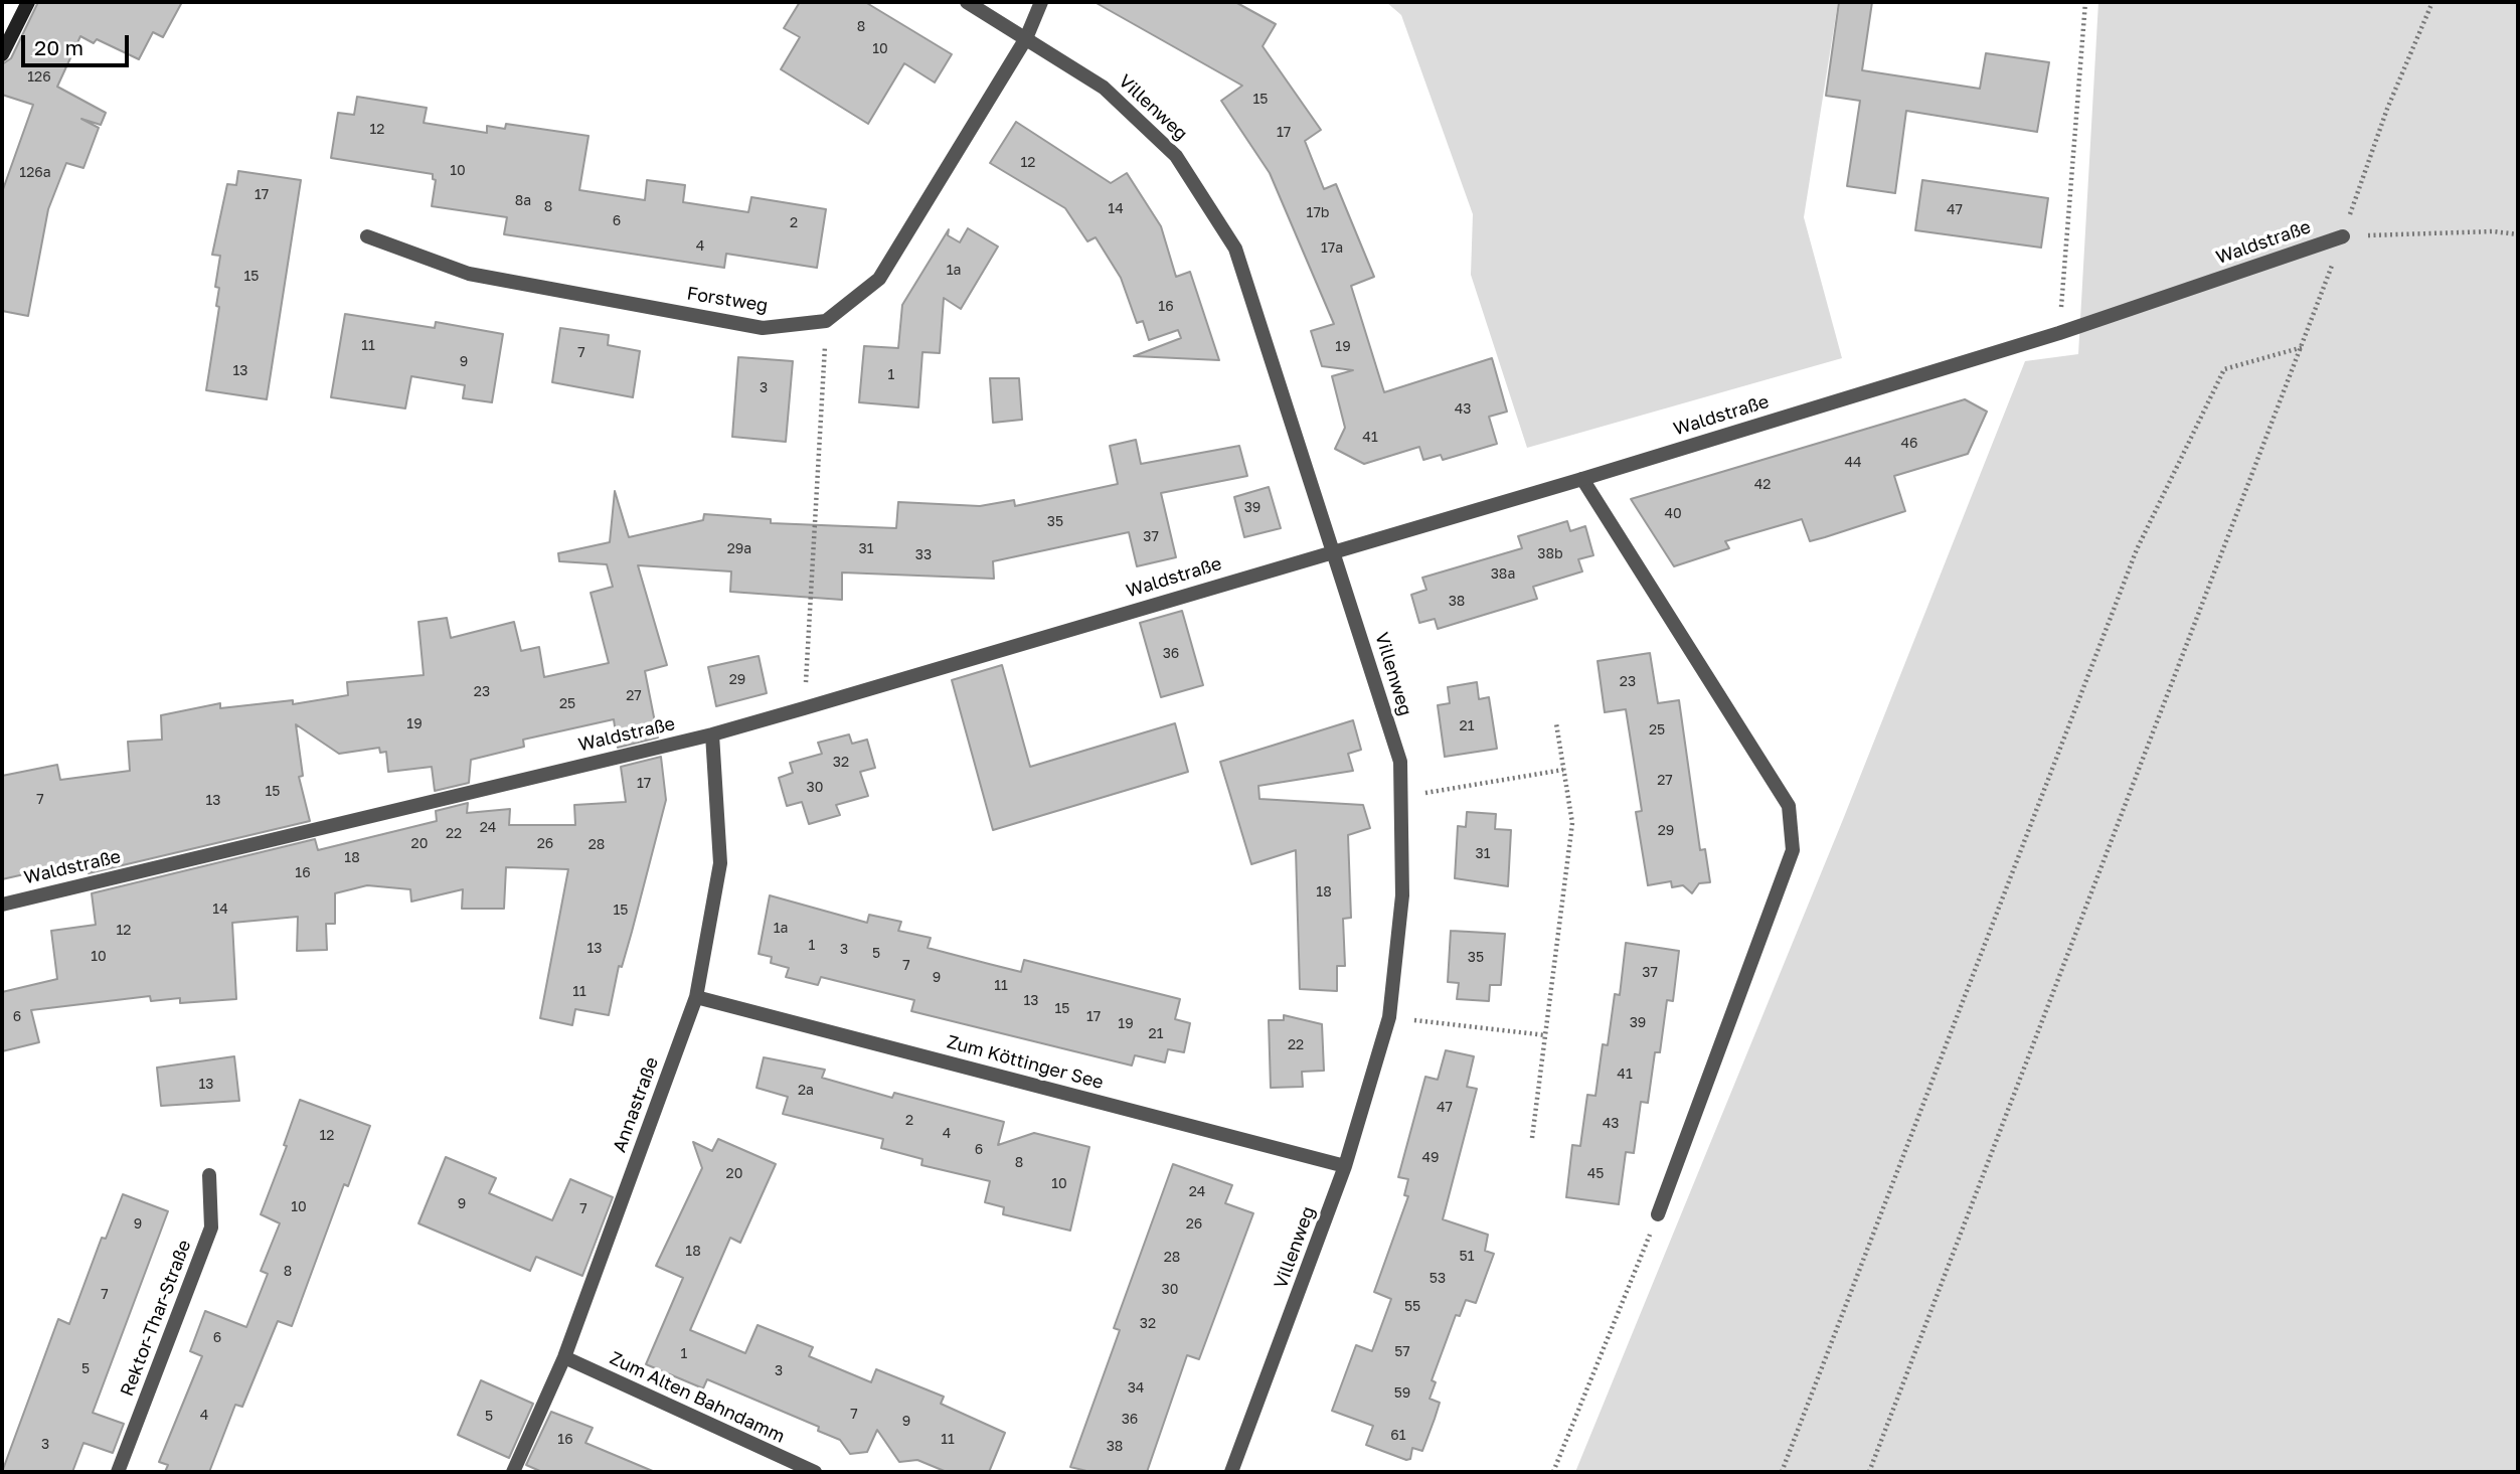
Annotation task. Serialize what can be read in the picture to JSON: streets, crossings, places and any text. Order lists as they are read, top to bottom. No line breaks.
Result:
{"streets":{"street":["Villenweg","Waldstraße","Forstweg","Zum Köttinger See","Annastraße","Rektor-Thar-Straße","Zum Alten Bahndamm"]},"crossings":[["Villenweg","Waldstraße"],["Villenweg","Zum Köttinger See"],["Waldstraße","Annastraße"],["Zum Köttinger See","Annastraße"],["Annastraße","Zum Alten Bahndamm"]],"house_numbers":["8","10","126","15","12","17","12","10","126a","17","8a","8","14","47","17b","6","2","4","17a","1a","15","16","11","19","7","9","13","1","3","43","41","46","44","42","39","40","35","37","29a","31","38b","33","38a","38","36","29","23","23","27","25","19","21","25","32","27","17","30","15","7","13","24","29","22","20","26","28","31","18","16","18","14","15","1a","12","1","13","3","5","10","35","7","37","9","11","11","13","15","6","17","39","19","21","22","41","13","2a","47","2","43","4","12","6","49","8","20","45","10","24","9","10","7","9","26","18","51","28","8","53","30","7","55","32","6","57","1","5","3","34","59","7","4","5","36","9","61","16","11","3","38"],"scale_bar":"20 m"}
